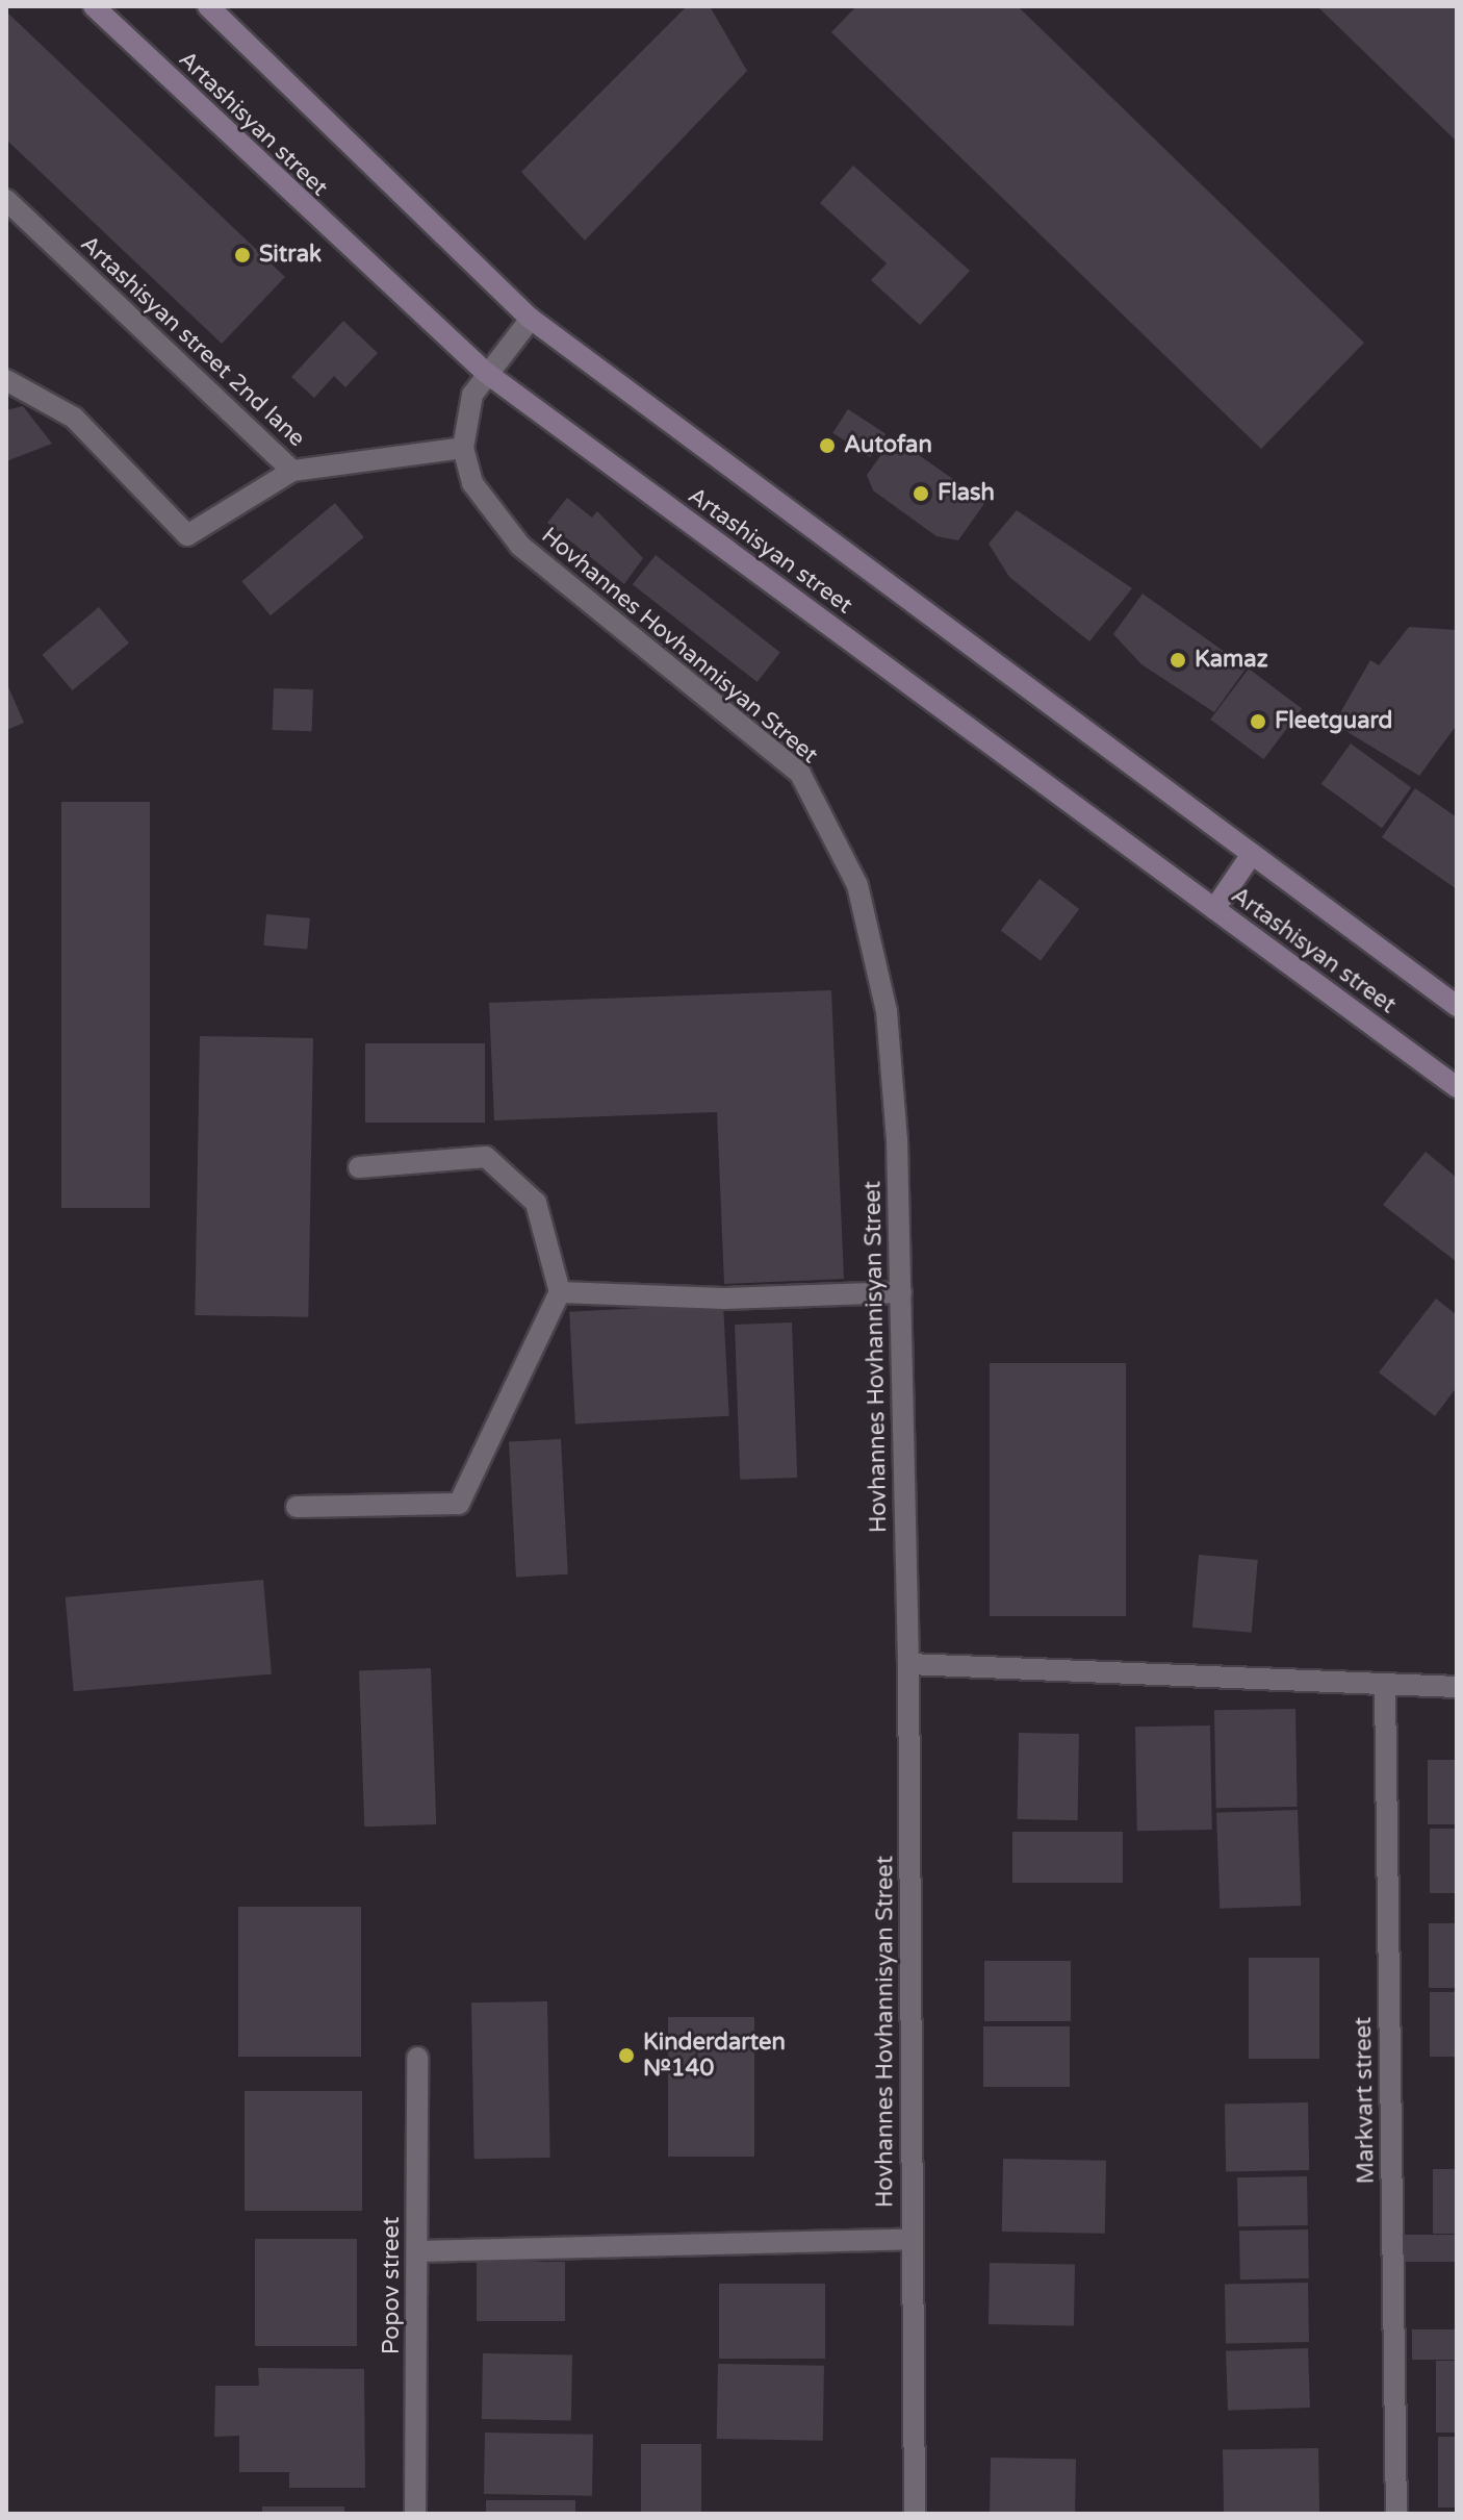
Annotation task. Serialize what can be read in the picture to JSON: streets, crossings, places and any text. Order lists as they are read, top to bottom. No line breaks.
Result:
{"streets":{"main road":["Artashisyan street"],"street":["Artashisyan street 2nd lane","Hovhannes Hovhannisyan Street","Markvart street","Popov street"]},"crossings":[["Artashisyan street 2nd lane","Hovhannes Hovhannisyan Street"]],"places":["Sitrak","Autofan","Flash","Kamaz","Fleetguard","Kinderdarten №140"]}
